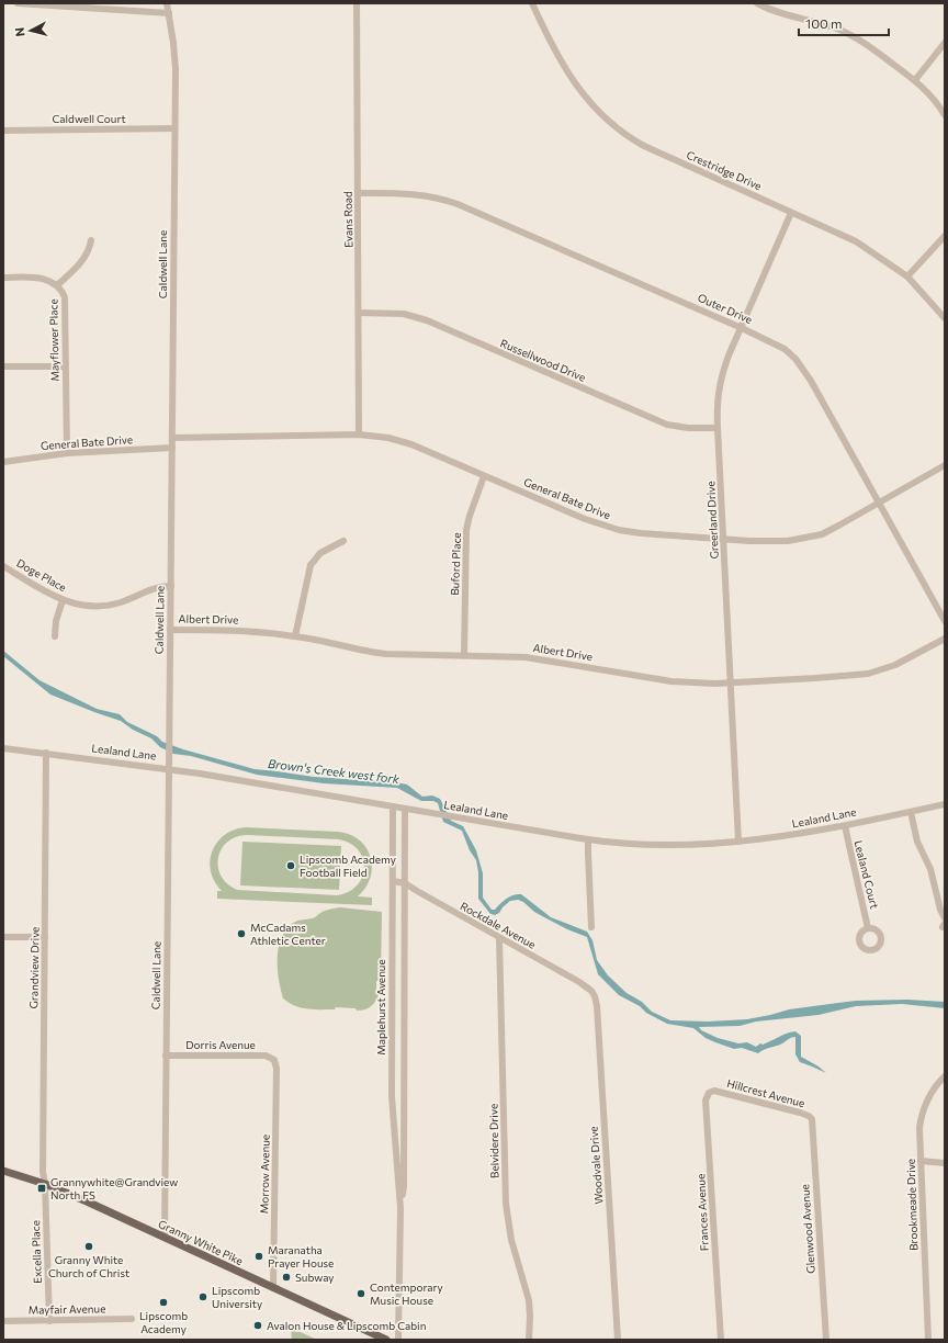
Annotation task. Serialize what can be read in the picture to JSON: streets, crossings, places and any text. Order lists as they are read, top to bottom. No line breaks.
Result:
{"streets":{"main road":["Granny White Pike"],"street":["Caldwell Court","Crestridge Drive","Evans Road","Caldwell Lane","Outer Drive","Mayflower Place","Russellwood Drive","General Bate Drive","Greerland Drive","Buford Place","Doge Place","Albert Drive","Lealand Lane","Lealand Court","Rockdale Avenue","Grandview Drive","Maplehurst Avenue","Dorris Avenue","Hillcrest Avenue","Belvidere Drive","Woodvale Drive","Morrow Avenue","Brookmeade Drive","Frances Avenue","Glenwood Avenue","Excella Place","Mayfair Avenue"]},"crossings":[["Caldwell Court","Caldwell Lane"],["Crestridge Drive","Greerland Drive"],["Evans Road","Outer Drive"],["Evans Road","Russellwood Drive"],["Evans Road","General Bate Drive"],["Caldwell Lane","General Bate Drive"],["Caldwell Lane","Doge Place"],["Caldwell Lane","Albert Drive"],["Caldwell Lane","Lealand Lane"],["Caldwell Lane","Dorris Avenue"],["Caldwell Lane","Granny White Pike"],["Outer Drive","General Bate Drive"],["Outer Drive","Greerland Drive"],["Mayflower Place","General Bate Drive"],["Russellwood Drive","Greerland Drive"],["General Bate Drive","Greerland Drive"],["General Bate Drive","Buford Place"],["Greerland Drive","Albert Drive"],["Greerland Drive","Lealand Lane"],["Buford Place","Albert Drive"],["Lealand Lane","Lealand Court"],["Lealand Lane","Grandview Drive"],["Lealand Lane","Maplehurst Avenue"],["Rockdale Avenue","Maplehurst Avenue"],["Rockdale Avenue","Belvidere Drive"],["Rockdale Avenue","Woodvale Drive"],["Grandview Drive","Granny White Pike"],["Grandview Drive","Excella Place"],["Dorris Avenue","Morrow Avenue"],["Hillcrest Avenue","Frances Avenue"],["Hillcrest Avenue","Glenwood Avenue"],["Morrow Avenue","Granny White Pike"],["Granny White Pike","Excella Place"],["Excella Place","Mayfair Avenue"]],"water":["Brown's Creek west fork"],"places":{"other":["Lipscomb Academy Football Field","McCadams Athletic Center","Granny White Church of Christ","Maranatha Prayer House","Subway","Contemporary Music House","Lipscomb University","Lipscomb Academy","Avalon House & Lipscomb Cabin"],"transit":["Grannywhite@Grandview North FS"]},"scale_bar":"100 m","north":"left"}
